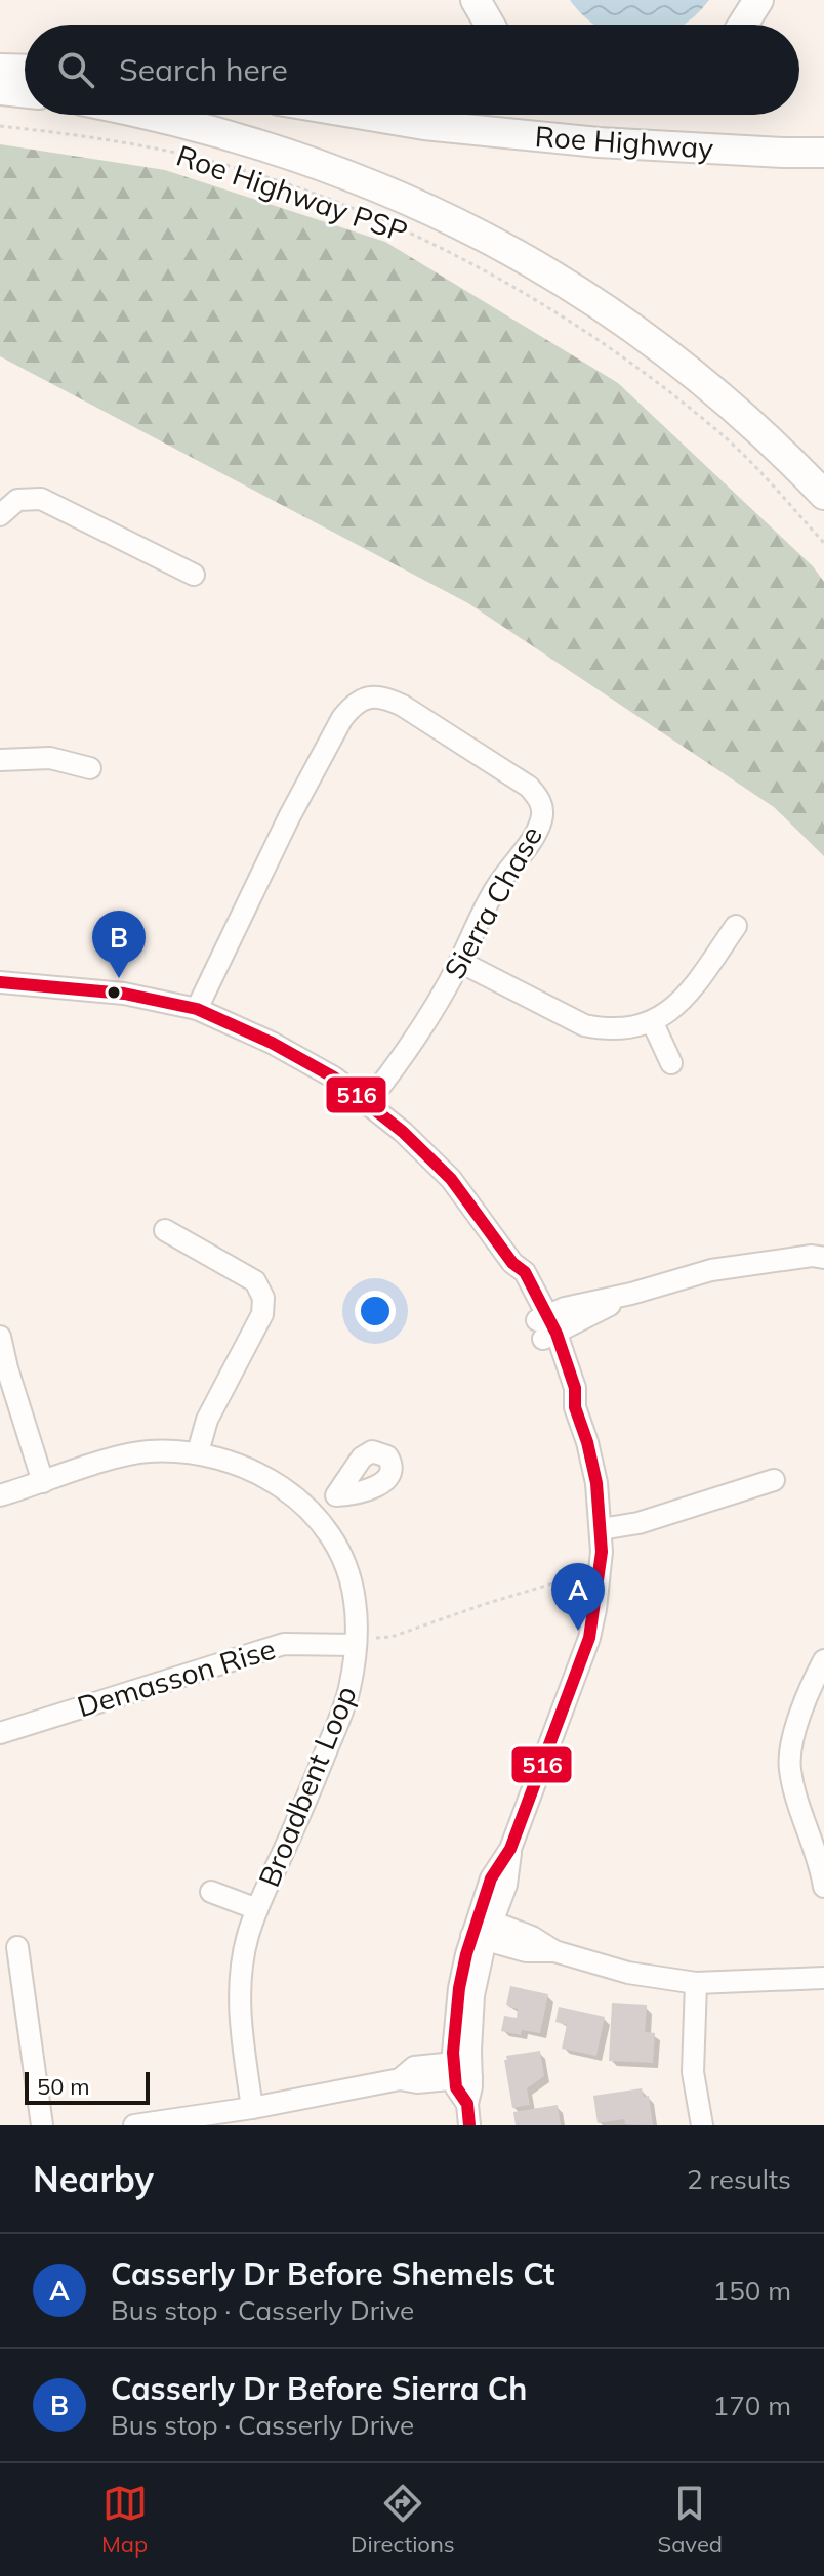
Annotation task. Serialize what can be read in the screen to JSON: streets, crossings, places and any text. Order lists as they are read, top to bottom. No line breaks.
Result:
{"streets":{"highway":["Roe Highway"],"street":["Sierra Chase","Demasson Rise","Broadbent Loop"],"path":["Roe Highway PSP"]},"crossings":[["Demasson Rise","Broadbent Loop"]],"lines":["transit line 516"],"scale_bar":"50 m","page":{"search":"Search here","pins":["B","A"],"scale":"50 m","heading":["Nearby","2 results"],"list":[{"mark":"A","name":"Casserly Dr Before Shemels Ct","note":"Bus stop · Casserly Drive","value":"150 m"},{"mark":"B","name":"Casserly Dr Before Sierra Ch","note":"Bus stop · Casserly Drive","value":"170 m"}],"nav":["Map","Directions","Saved"]}}
